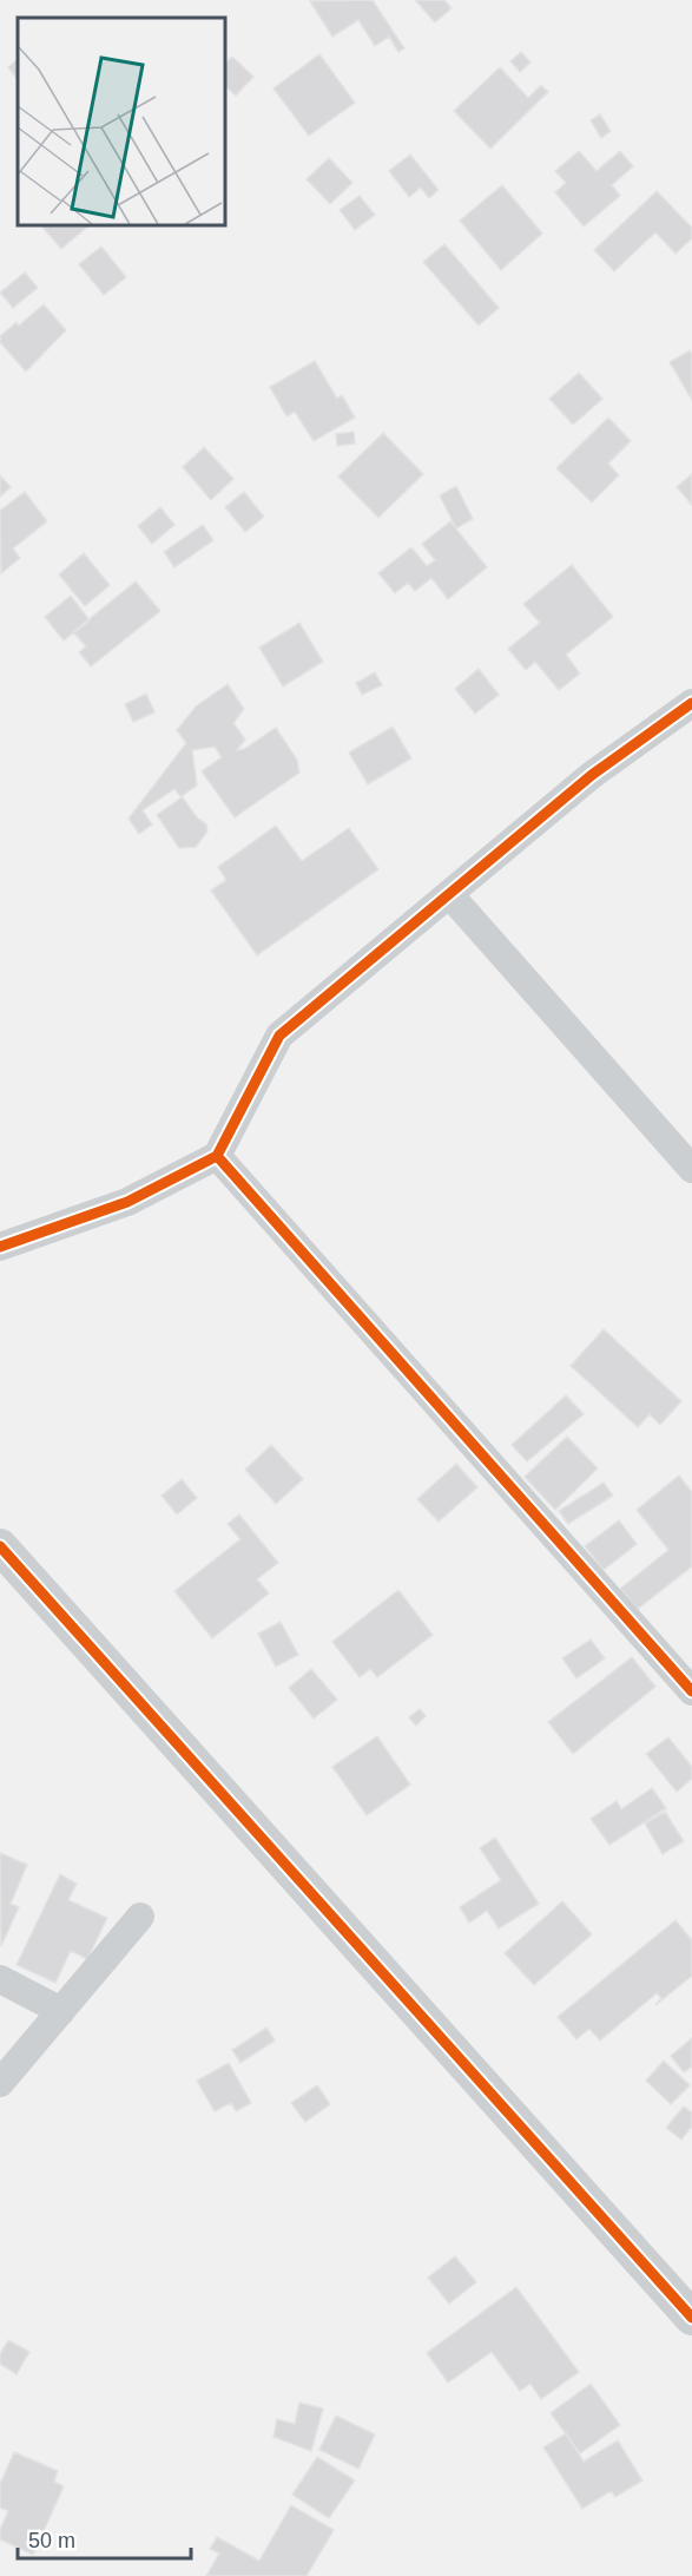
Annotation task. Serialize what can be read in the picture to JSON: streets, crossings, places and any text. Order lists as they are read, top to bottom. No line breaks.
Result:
{"scale_bar":"50 m"}
